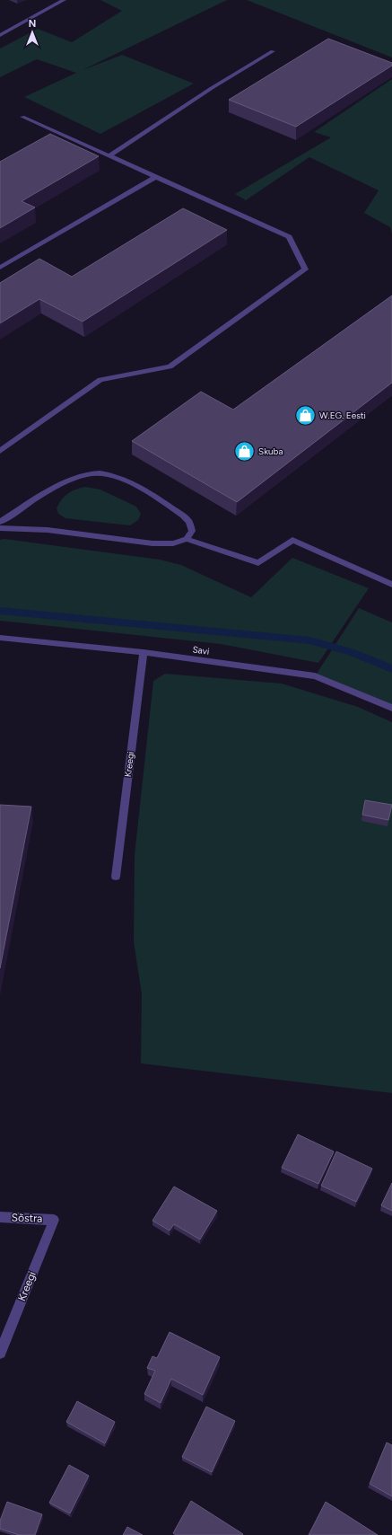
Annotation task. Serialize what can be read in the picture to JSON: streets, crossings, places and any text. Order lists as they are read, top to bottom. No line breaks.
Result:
{"streets":{"street":["Savi","Kreegi","Sõstra"]},"crossings":[["Savi","Kreegi"],["Kreegi","Sõstra"]],"places":{"shop":["W.EG. Eesti","Skuba"]},"north":"top"}
